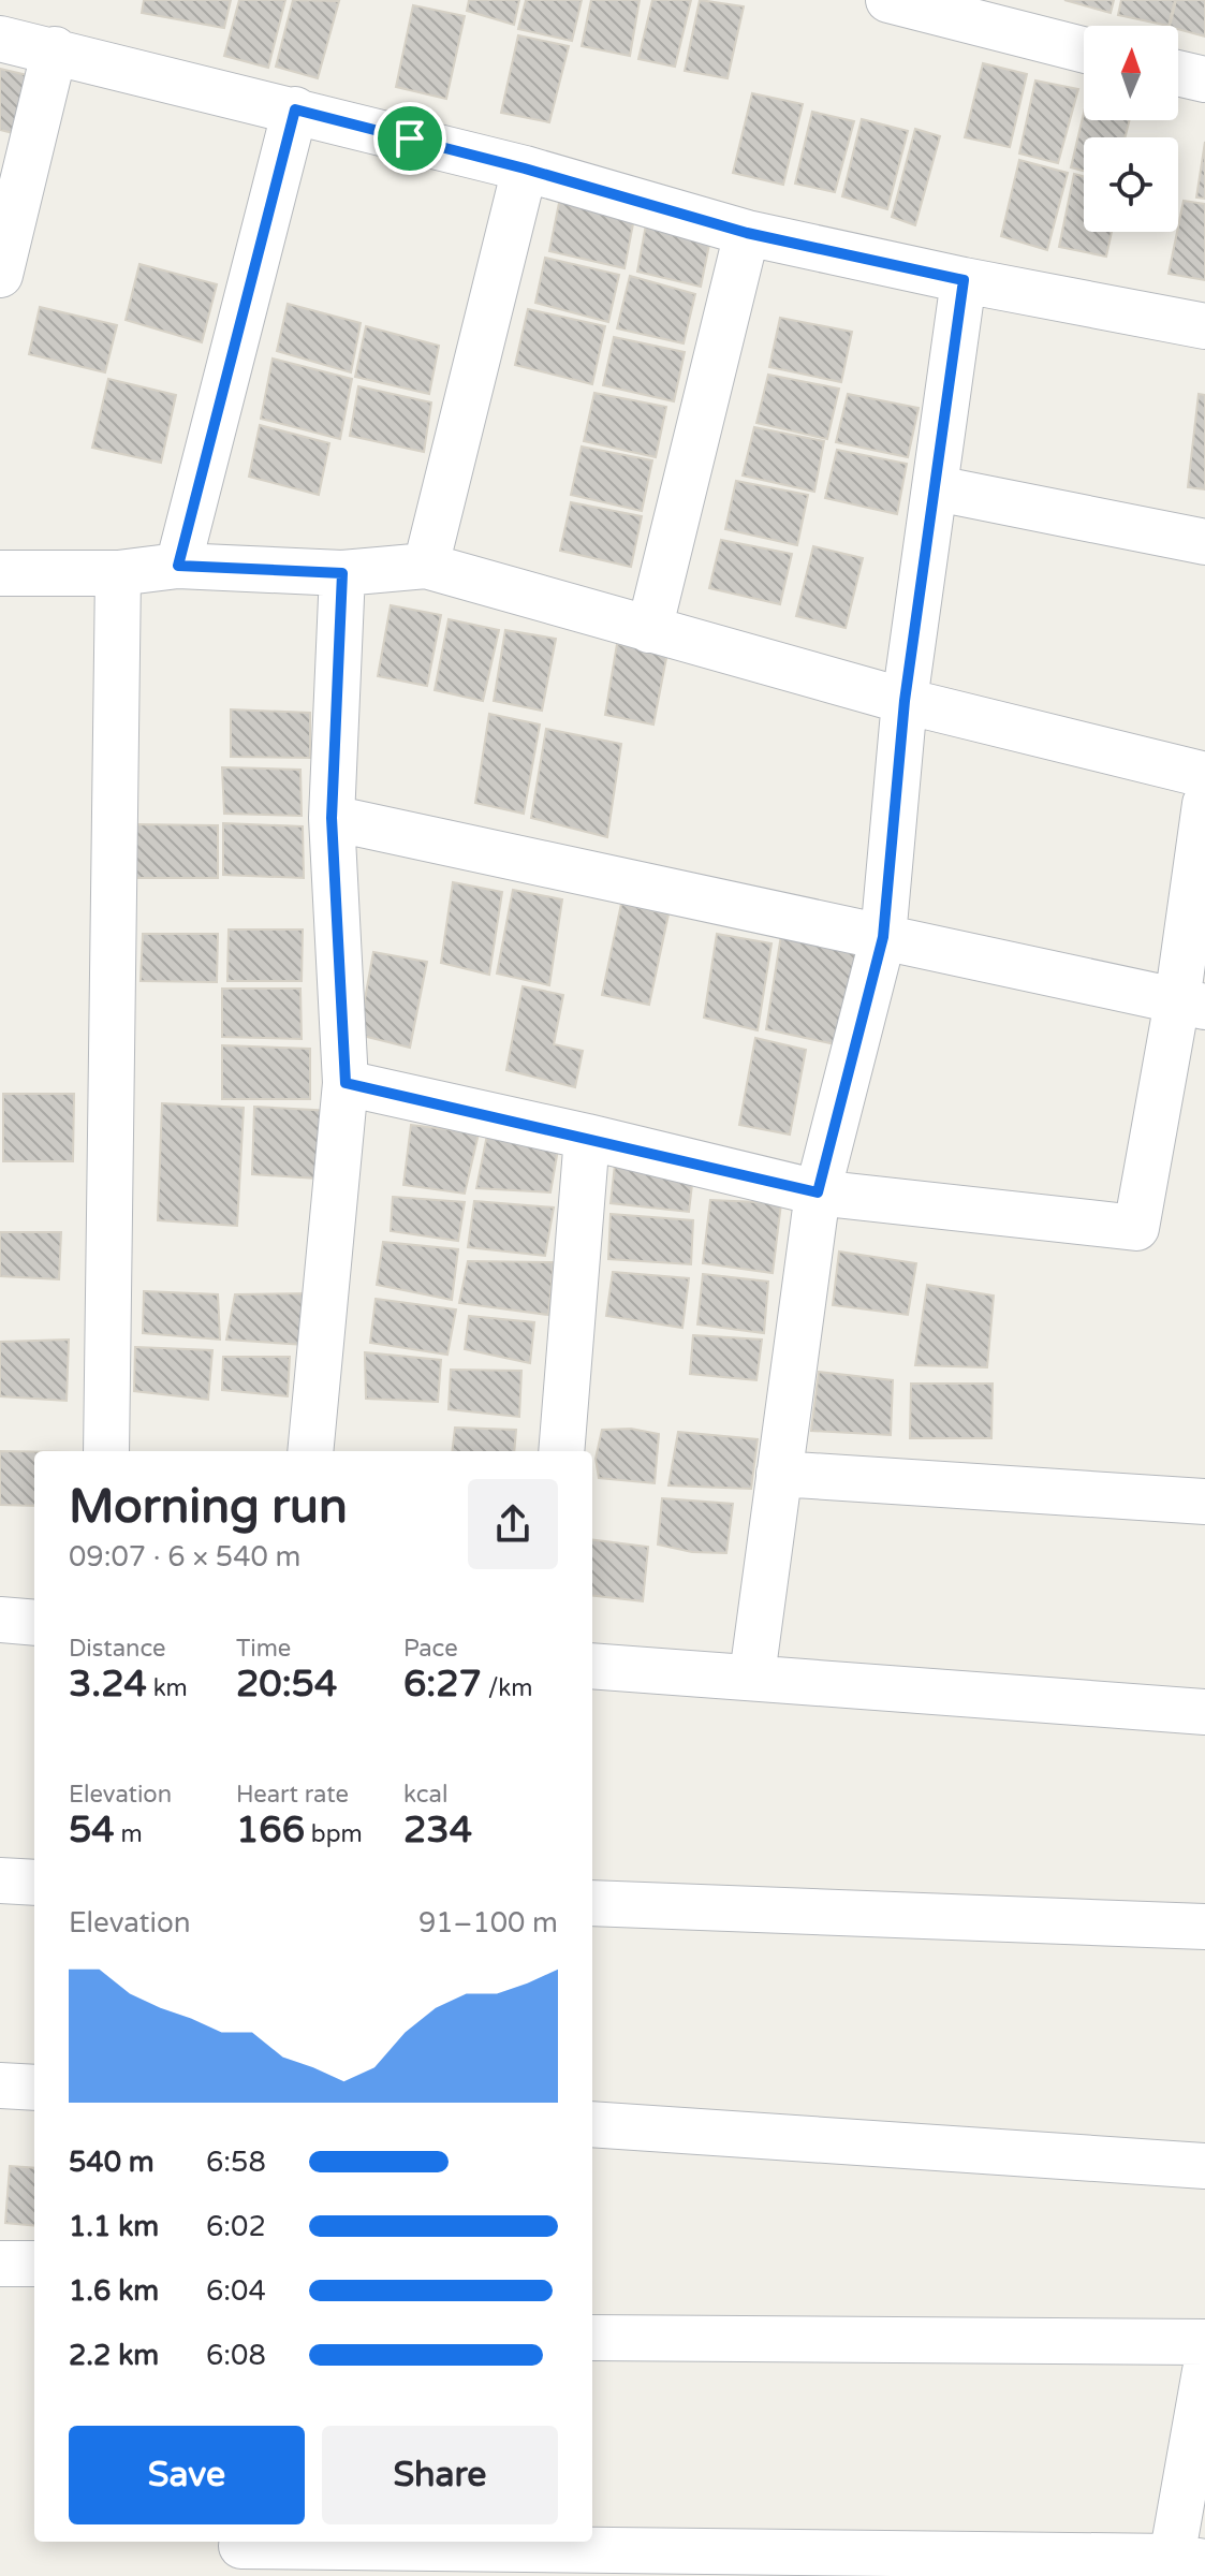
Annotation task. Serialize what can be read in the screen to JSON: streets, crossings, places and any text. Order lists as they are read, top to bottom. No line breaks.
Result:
{"north":"top","page":{"heading":["Morning run","09:07 · 6 × 540 m"],"stats":[["Distance","3.24 km"],["Time","20:54"],["Pace","6:27 /km"],["Elevation","54 m"],["Heart rate","166 bpm"],["kcal","234"]],"chart":["Elevation","91–100 m"],"list":[{"name":"540 m","note":"6:58"},{"name":"1.1 km","note":"6:02"},{"name":"1.6 km","note":"6:04"},{"name":"2.2 km","note":"6:08"}],"buttons":["Save","Share"]}}
